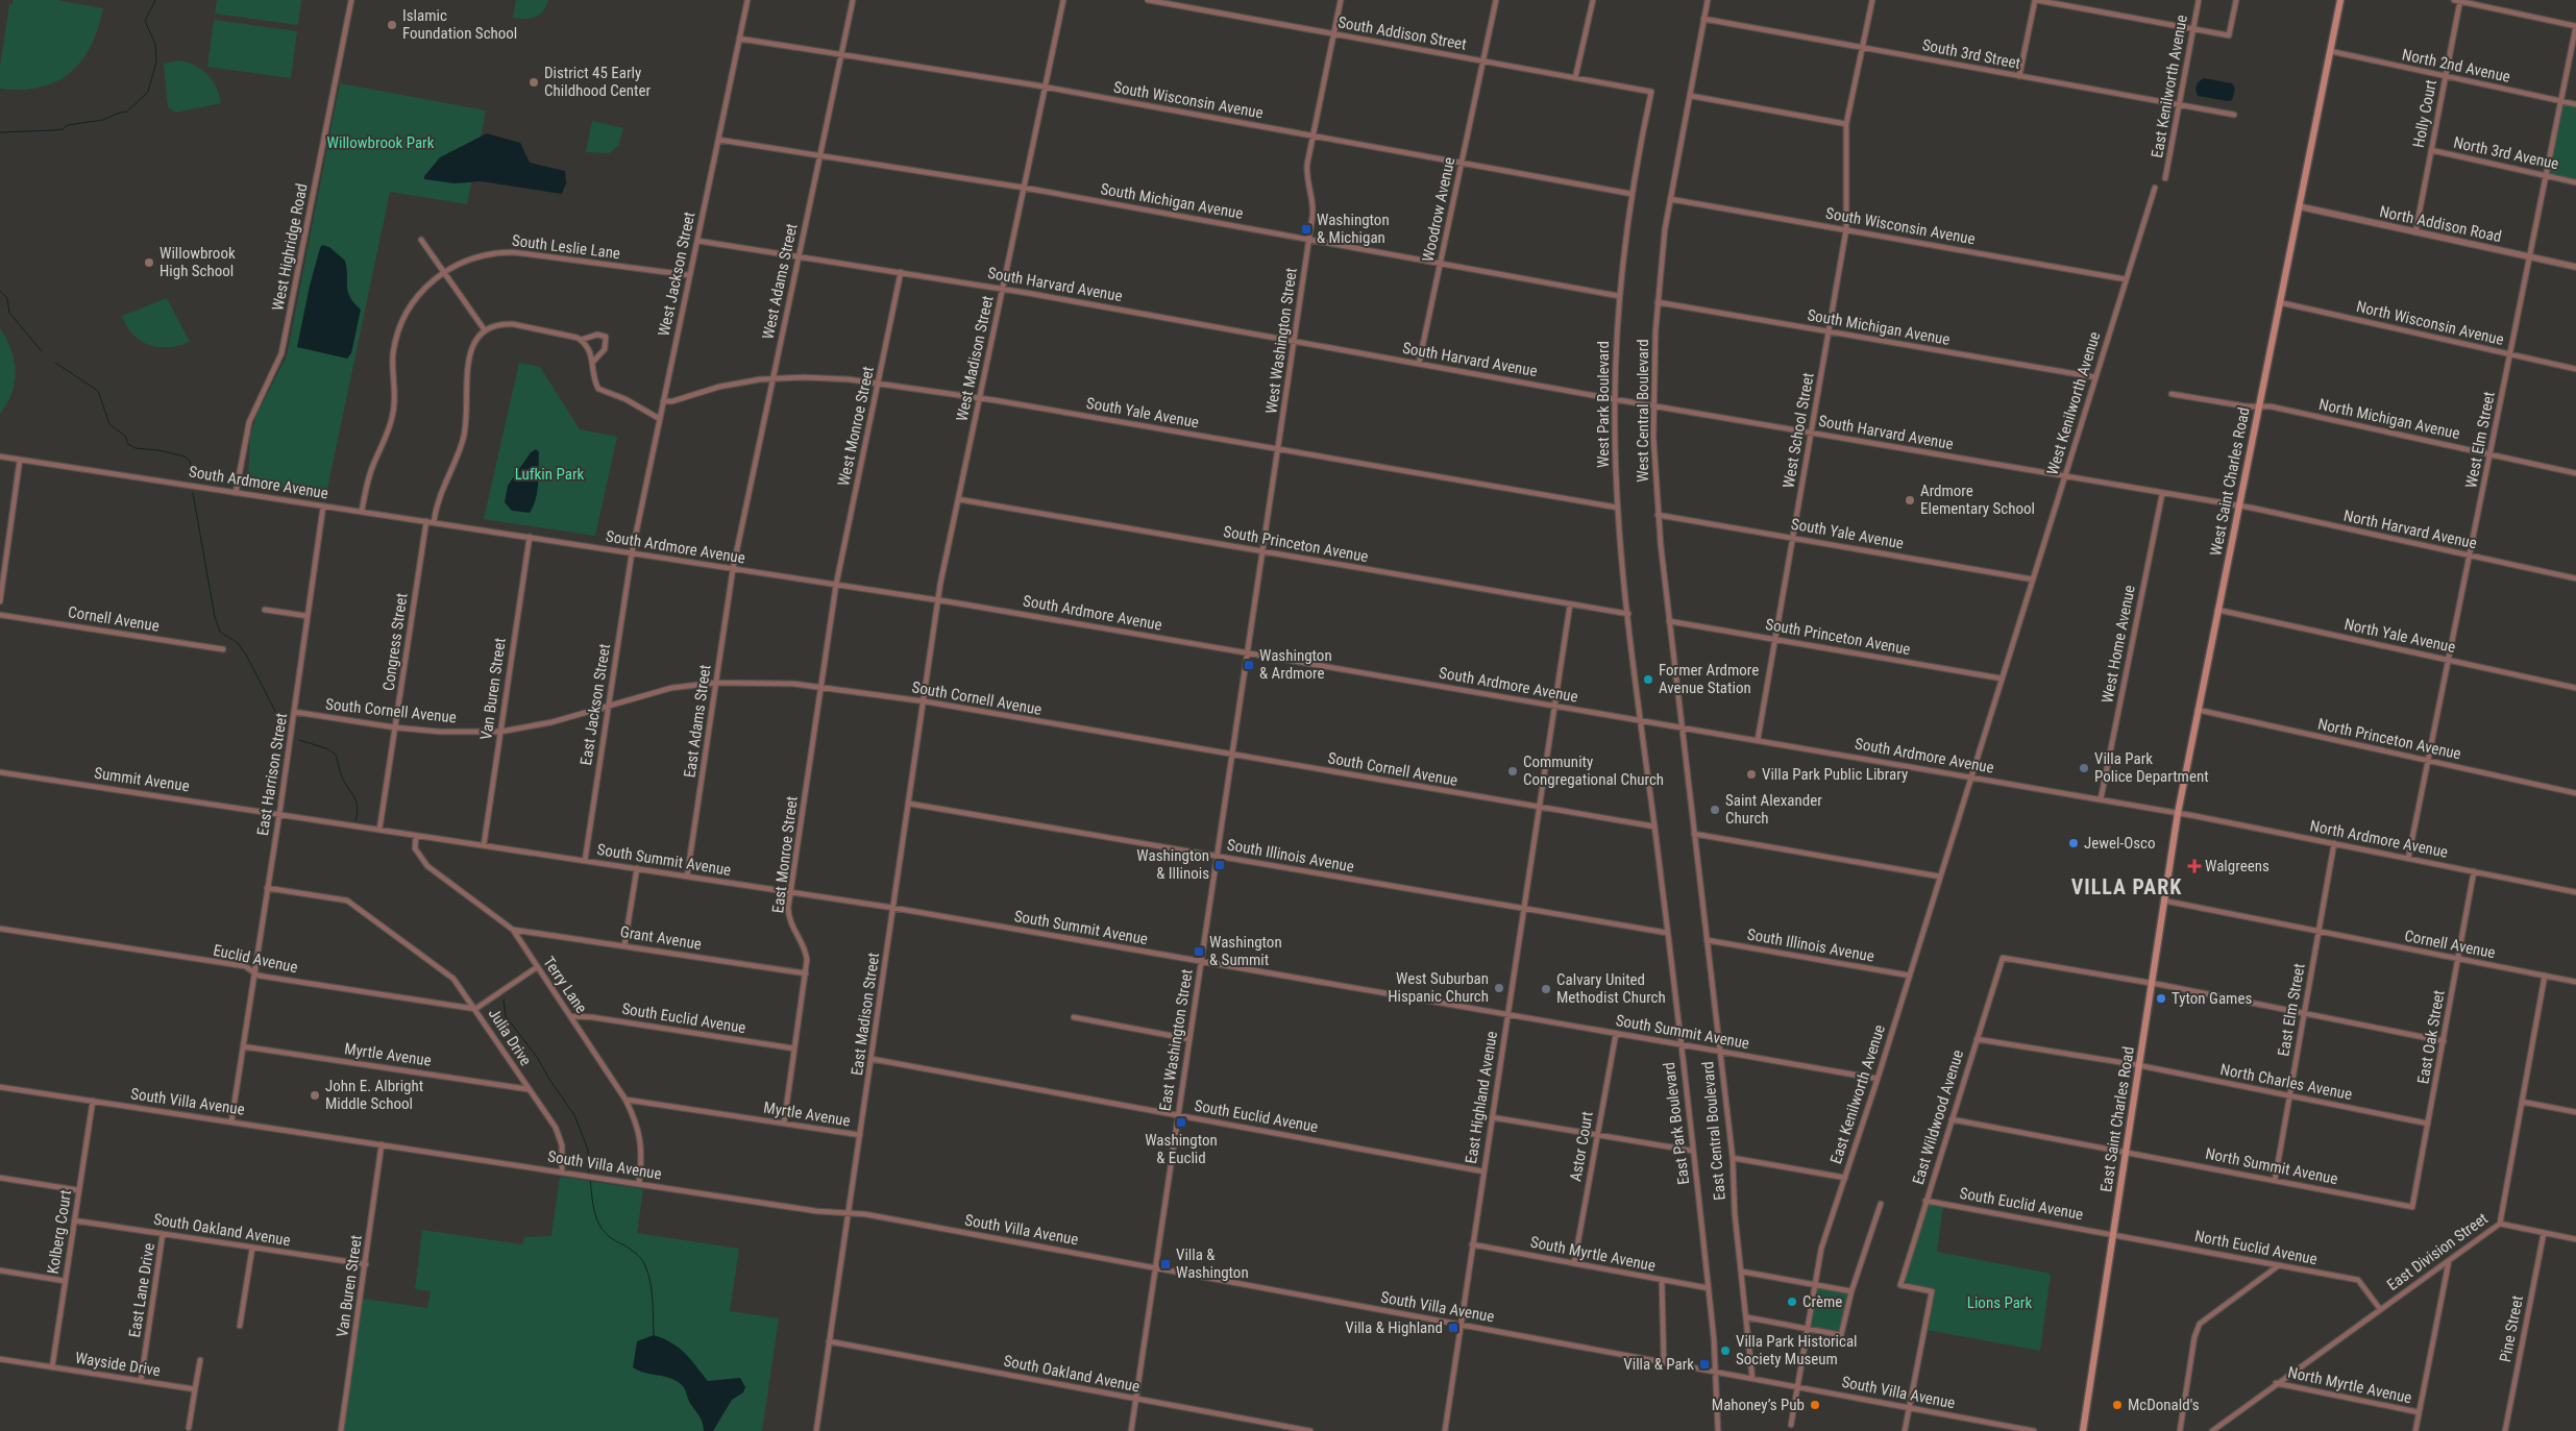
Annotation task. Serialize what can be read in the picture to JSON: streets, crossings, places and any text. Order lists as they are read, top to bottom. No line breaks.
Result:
{"streets":{"main road":["West Saint Charles Road","East Saint Charles Road"],"street":["South Addison Street","South 3rd Street","North 2nd Avenue","East Kenilworth Avenue","South Wisconsin Avenue","Holly Court","North 3rd Avenue","South Michigan Avenue","Woodrow Avenue","North Addison Road","West Highridge Road","South Leslie Lane","West Jackson Street","West Adams Street","South Harvard Avenue","North Wisconsin Avenue","West Washington Street","West Madison Street","West Kenilworth Avenue","West Park Boulevard","West Central Boulevard","South Yale Avenue","North Michigan Avenue","West Monroe Street","West School Street","West Elm Street","South Ardmore Avenue","North Harvard Avenue","South Princeton Avenue","Cornell Avenue","North Yale Avenue","Congress Street","West Home Avenue","Van Buren Street","South Cornell Avenue","East Jackson Street","East Adams Street","North Princeton Avenue","East Harrison Street","Summit Avenue","North Ardmore Avenue","East Monroe Street","South Illinois Avenue","South Summit Avenue","Grant Avenue","Euclid Avenue","Terry Lane","East Elm Street","East Madison Street","South Euclid Avenue","Julia Drive","East Oak Street","East Washington Street","Myrtle Avenue","North Charles Avenue","East Highland Avenue","South Villa Avenue","East Wildwood Avenue","East Park Boulevard","East Central Boulevard","Astor Court","North Summit Avenue","South Oakland Avenue","Kolberg Court","North Euclid Avenue","East Division Street","South Myrtle Avenue","East Lane Drive","Pine Street","Wayside Drive","North Myrtle Avenue"]},"crossings":[["South Addison Street","Woodrow Avenue"],["South Addison Street","West Washington Street"],["South Addison Street","West Park Boulevard"],["South 3rd Street","East Kenilworth Avenue"],["South 3rd Street","West Central Boulevard"],["South 3rd Street","West School Street"],["North 2nd Avenue","Holly Court"],["North 2nd Avenue","West Elm Street"],["North 2nd Avenue","West Saint Charles Road"],["East Kenilworth Avenue","West Kenilworth Avenue"],["East Kenilworth Avenue","South Ardmore Avenue"],["East Kenilworth Avenue","South Illinois Avenue"],["East Kenilworth Avenue","South Summit Avenue"],["East Kenilworth Avenue","South Villa Avenue"],["South Wisconsin Avenue","Woodrow Avenue"],["South Wisconsin Avenue","West Jackson Street"],["South Wisconsin Avenue","West Adams Street"],["South Wisconsin Avenue","West Washington Street"],["South Wisconsin Avenue","West Madison Street"],["South Wisconsin Avenue","West Kenilworth Avenue"],["South Wisconsin Avenue","West Park Boulevard"],["South Wisconsin Avenue","West Central Boulevard"],["South Wisconsin Avenue","West School Street"],["Holly Court","North 3rd Avenue"],["Holly Court","North Addison Road"],["North 3rd Avenue","West Elm Street"],["South Michigan Avenue","Woodrow Avenue"],["South Michigan Avenue","West Jackson Street"],["South Michigan Avenue","West Adams Street"],["South Michigan Avenue","West Washington Street"],["South Michigan Avenue","West Madison Street"],["South Michigan Avenue","West Kenilworth Avenue"],["South Michigan Avenue","West Park Boulevard"],["South Michigan Avenue","West Central Boulevard"],["South Michigan Avenue","West School Street"],["Woodrow Avenue","South Harvard Avenue"],["North Addison Road","West Elm Street"],["North Addison Road","West Saint Charles Road"],["West Highridge Road","South Ardmore Avenue"],["South Leslie Lane","West Jackson Street"],["West Jackson Street","South Harvard Avenue"],["West Jackson Street","South Yale Avenue"],["West Jackson Street","South Ardmore Avenue"],["West Jackson Street","East Jackson Street"],["West Adams Street","South Harvard Avenue"],["West Adams Street","South Yale Avenue"],["West Adams Street","South Ardmore Avenue"],["West Adams Street","East Adams Street"],["South Harvard Avenue","West Washington Street"],["South Harvard Avenue","West Madison Street"],["South Harvard Avenue","West Kenilworth Avenue"],["South Harvard Avenue","West Park Boulevard"],["South Harvard Avenue","West Central Boulevard"],["South Harvard Avenue","West Monroe Street"],["South Harvard Avenue","West School Street"],["South Harvard Avenue","West Saint Charles Road"],["South Harvard Avenue","North Harvard Avenue"],["South Harvard Avenue","West Home Avenue"],["North Wisconsin Avenue","West Elm Street"],["North Wisconsin Avenue","West Saint Charles Road"],["West Washington Street","South Yale Avenue"],["West Washington Street","South Ardmore Avenue"],["West Washington Street","South Princeton Avenue"],["West Washington Street","East Washington Street"],["West Madison Street","South Yale Avenue"],["West Madison Street","South Ardmore Avenue"],["West Madison Street","South Princeton Avenue"],["West Madison Street","East Madison Street"],["West Kenilworth Avenue","South Yale Avenue"],["West Kenilworth Avenue","South Ardmore Avenue"],["West Kenilworth Avenue","South Princeton Avenue"],["West Park Boulevard","South Yale Avenue"],["West Park Boulevard","South Ardmore Avenue"],["West Park Boulevard","South Princeton Avenue"],["West Park Boulevard","East Park Boulevard"],["West Central Boulevard","South Yale Avenue"],["West Central Boulevard","South Ardmore Avenue"],["West Central Boulevard","South Princeton Avenue"],["West Central Boulevard","East Central Boulevard"],["South Yale Avenue","West Monroe Street"],["South Yale Avenue","West School Street"],["North Michigan Avenue","West Elm Street"],["North Michigan Avenue","West Saint Charles Road"],["West Monroe Street","South Ardmore Avenue"],["West Monroe Street","East Monroe Street"],["West School Street","South Ardmore Avenue"],["West School Street","South Princeton Avenue"],["West Elm Street","North Harvard Avenue"],["West Elm Street","North Yale Avenue"],["West Elm Street","North Princeton Avenue"],["West Elm Street","North Ardmore Avenue"],["West Saint Charles Road","South Ardmore Avenue"],["West Saint Charles Road","North Harvard Avenue"],["West Saint Charles Road","North Yale Avenue"],["West Saint Charles Road","North Princeton Avenue"],["West Saint Charles Road","North Ardmore Avenue"],["West Saint Charles Road","East Saint Charles Road"],["South Ardmore Avenue","Congress Street"],["South Ardmore Avenue","West Home Avenue"],["South Ardmore Avenue","Van Buren Street"],["South Ardmore Avenue","East Jackson Street"],["South Ardmore Avenue","East Adams Street"],["South Ardmore Avenue","East Harrison Street"],["South Ardmore Avenue","North Ardmore Avenue"],["South Ardmore Avenue","East Monroe Street"],["South Ardmore Avenue","East Madison Street"],["South Ardmore Avenue","East Washington Street"],["South Ardmore Avenue","East Highland Avenue"],["South Ardmore Avenue","East Saint Charles Road"],["South Ardmore Avenue","East Park Boulevard"],["South Ardmore Avenue","East Central Boulevard"],["South Princeton Avenue","East Highland Avenue"],["Cornell Avenue","East Elm Street"],["Cornell Avenue","East Oak Street"],["Cornell Avenue","East Saint Charles Road"],["Cornell Avenue","East Division Street"],["Congress Street","South Cornell Avenue"],["Congress Street","South Summit Avenue"],["Van Buren Street","South Cornell Avenue"],["Van Buren Street","South Summit Avenue"],["Van Buren Street","South Villa Avenue"],["Van Buren Street","South Oakland Avenue"],["South Cornell Avenue","East Jackson Street"],["South Cornell Avenue","East Adams Street"],["South Cornell Avenue","East Harrison Street"],["South Cornell Avenue","East Monroe Street"],["South Cornell Avenue","East Madison Street"],["South Cornell Avenue","East Washington Street"],["South Cornell Avenue","East Highland Avenue"],["South Cornell Avenue","East Park Boulevard"],["East Jackson Street","South Summit Avenue"],["East Adams Street","South Summit Avenue"],["East Harrison Street","Summit Avenue"],["East Harrison Street","South Summit Avenue"],["East Harrison Street","Euclid Avenue"],["East Harrison Street","Julia Drive"],["East Harrison Street","Myrtle Avenue"],["East Harrison Street","South Villa Avenue"],["Summit Avenue","South Summit Avenue"],["North Ardmore Avenue","East Elm Street"],["North Ardmore Avenue","East Oak Street"],["North Ardmore Avenue","East Saint Charles Road"],["East Monroe Street","South Summit Avenue"],["East Monroe Street","Grant Avenue"],["East Monroe Street","South Euclid Avenue"],["East Monroe Street","Myrtle Avenue"],["South Illinois Avenue","East Madison Street"],["South Illinois Avenue","East Washington Street"],["South Illinois Avenue","East Highland Avenue"],["South Illinois Avenue","East Park Boulevard"],["South Illinois Avenue","East Central Boulevard"],["South Summit Avenue","Terry Lane"],["South Summit Avenue","East Madison Street"],["South Summit Avenue","East Washington Street"],["South Summit Avenue","East Highland Avenue"],["South Summit Avenue","East Park Boulevard"],["South Summit Avenue","East Central Boulevard"],["South Summit Avenue","Astor Court"],["Grant Avenue","Terry Lane"],["Euclid Avenue","Julia Drive"],["Terry Lane","South Euclid Avenue"],["Terry Lane","Myrtle Avenue"],["Terry Lane","South Villa Avenue"],["East Elm Street","North Charles Avenue"],["East Elm Street","North Summit Avenue"],["East Madison Street","South Euclid Avenue"],["East Madison Street","Myrtle Avenue"],["East Madison Street","South Villa Avenue"],["East Madison Street","South Oakland Avenue"],["South Euclid Avenue","East Washington Street"],["South Euclid Avenue","East Highland Avenue"],["South Euclid Avenue","East Wildwood Avenue"],["South Euclid Avenue","East Saint Charles Road"],["South Euclid Avenue","North Euclid Avenue"],["Julia Drive","Myrtle Avenue"],["Julia Drive","South Villa Avenue"],["East Oak Street","North Charles Avenue"],["East Oak Street","North Summit Avenue"],["East Washington Street","South Villa Avenue"],["East Washington Street","South Oakland Avenue"],["North Charles Avenue","East Wildwood Avenue"],["North Charles Avenue","East Saint Charles Road"],["East Highland Avenue","South Villa Avenue"],["East Highland Avenue","South Myrtle Avenue"],["South Villa Avenue","East Wildwood Avenue"],["South Villa Avenue","East Park Boulevard"],["South Villa Avenue","East Central Boulevard"],["South Villa Avenue","Kolberg Court"],["East Wildwood Avenue","East Saint Charles Road"],["East Saint Charles Road","North Summit Avenue"],["East Saint Charles Road","North Euclid Avenue"],["East Park Boulevard","South Myrtle Avenue"],["Astor Court","South Myrtle Avenue"],["South Oakland Avenue","Kolberg Court"],["South Oakland Avenue","East Lane Drive"],["Kolberg Court","Wayside Drive"],["North Euclid Avenue","East Division Street"],["East Division Street","North Myrtle Avenue"],["East Lane Drive","Wayside Drive"]],"districts":["VILLA PARK"],"parks":["Willowbrook Park","Lufkin Park","Lions Park"],"places":{"other":["Islamic Foundation School","District 45 Early Childhood Center","Willowbrook High School","Ardmore Elementary School","Former Ardmore Avenue Station","Villa Park Police Department","Community Congregational Church","Villa Park Public Library","Saint Alexander Church","Jewel-Osco","West Suburban Hispanic Church","Calvary United Methodist Church","Tyton Games","John E. Albright Middle School","Crème","Villa Park Historical Society Museum","Mahoney’s Pub","McDonald's"],"transit":["Washington & Michigan","Washington & Ardmore","Washington & Illinois","Washington & Summit","Washington & Euclid","Villa & Washington","Villa & Highland","Villa & Park"],"health":["Walgreens"]}}
